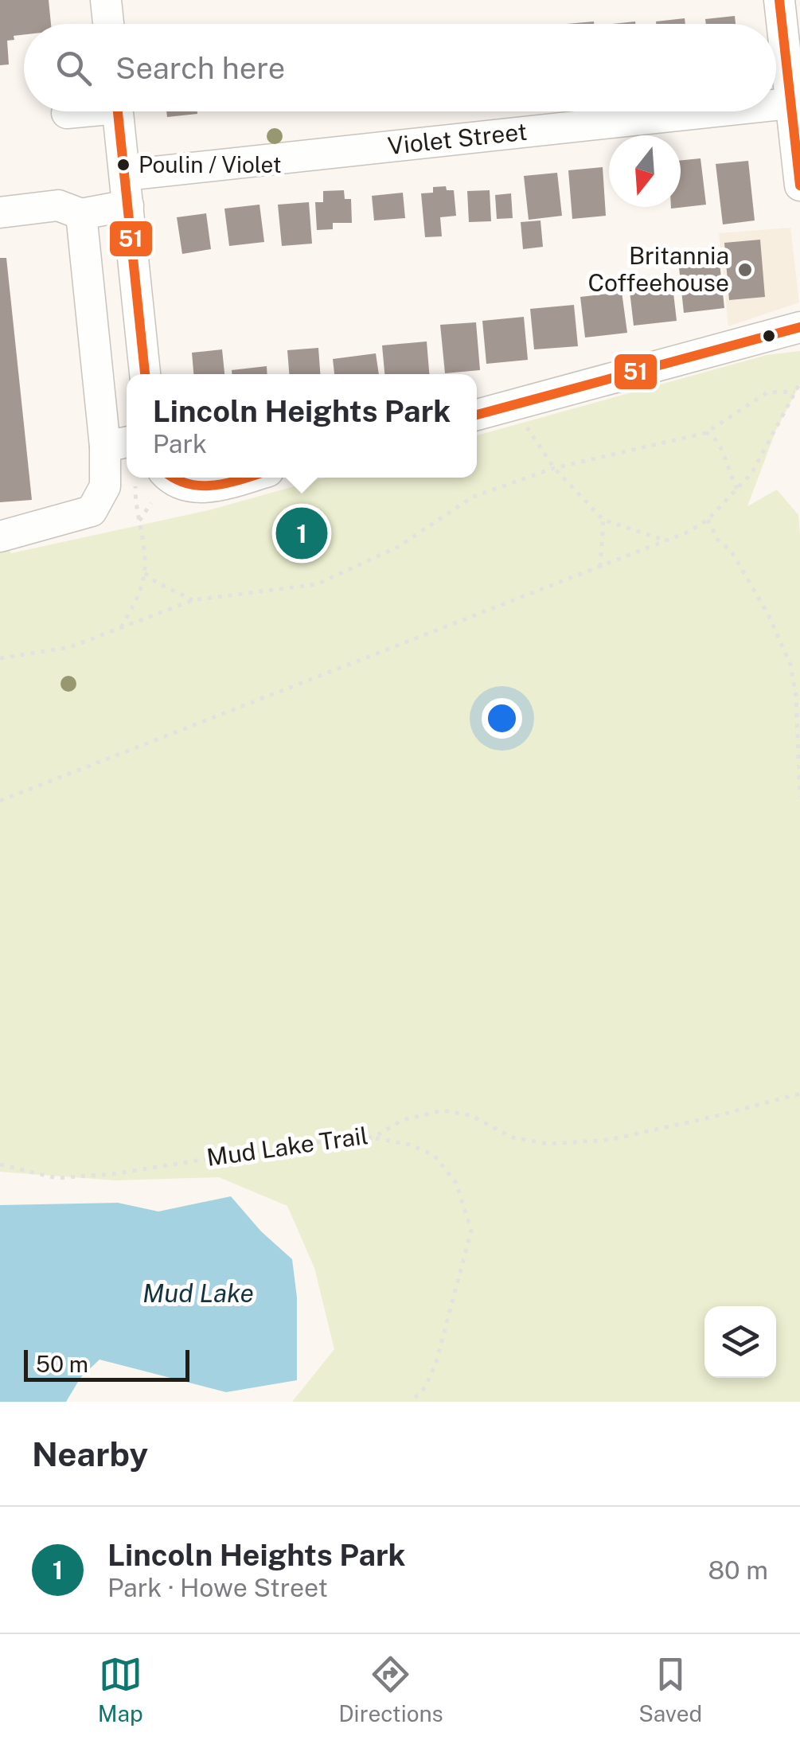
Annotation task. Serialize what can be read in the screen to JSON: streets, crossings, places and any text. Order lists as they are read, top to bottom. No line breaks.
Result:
{"streets":{"street":["Violet Street"],"path":["Mud Lake Trail"]},"water":["Mud Lake"],"places":["Poulin / Violet","Britannia Coffeehouse"],"lines":["transit line 51"],"scale_bar":"50 m","north":"bottom","page":{"search":"Search here","popup":["Lincoln Heights Park","Park"],"pins":"1","scale":"50 m","heading":"Nearby","list":[{"mark":"1","name":"Lincoln Heights Park","note":"Park · Howe Street","value":"80 m"}],"nav":["Map","Directions","Saved"]}}
